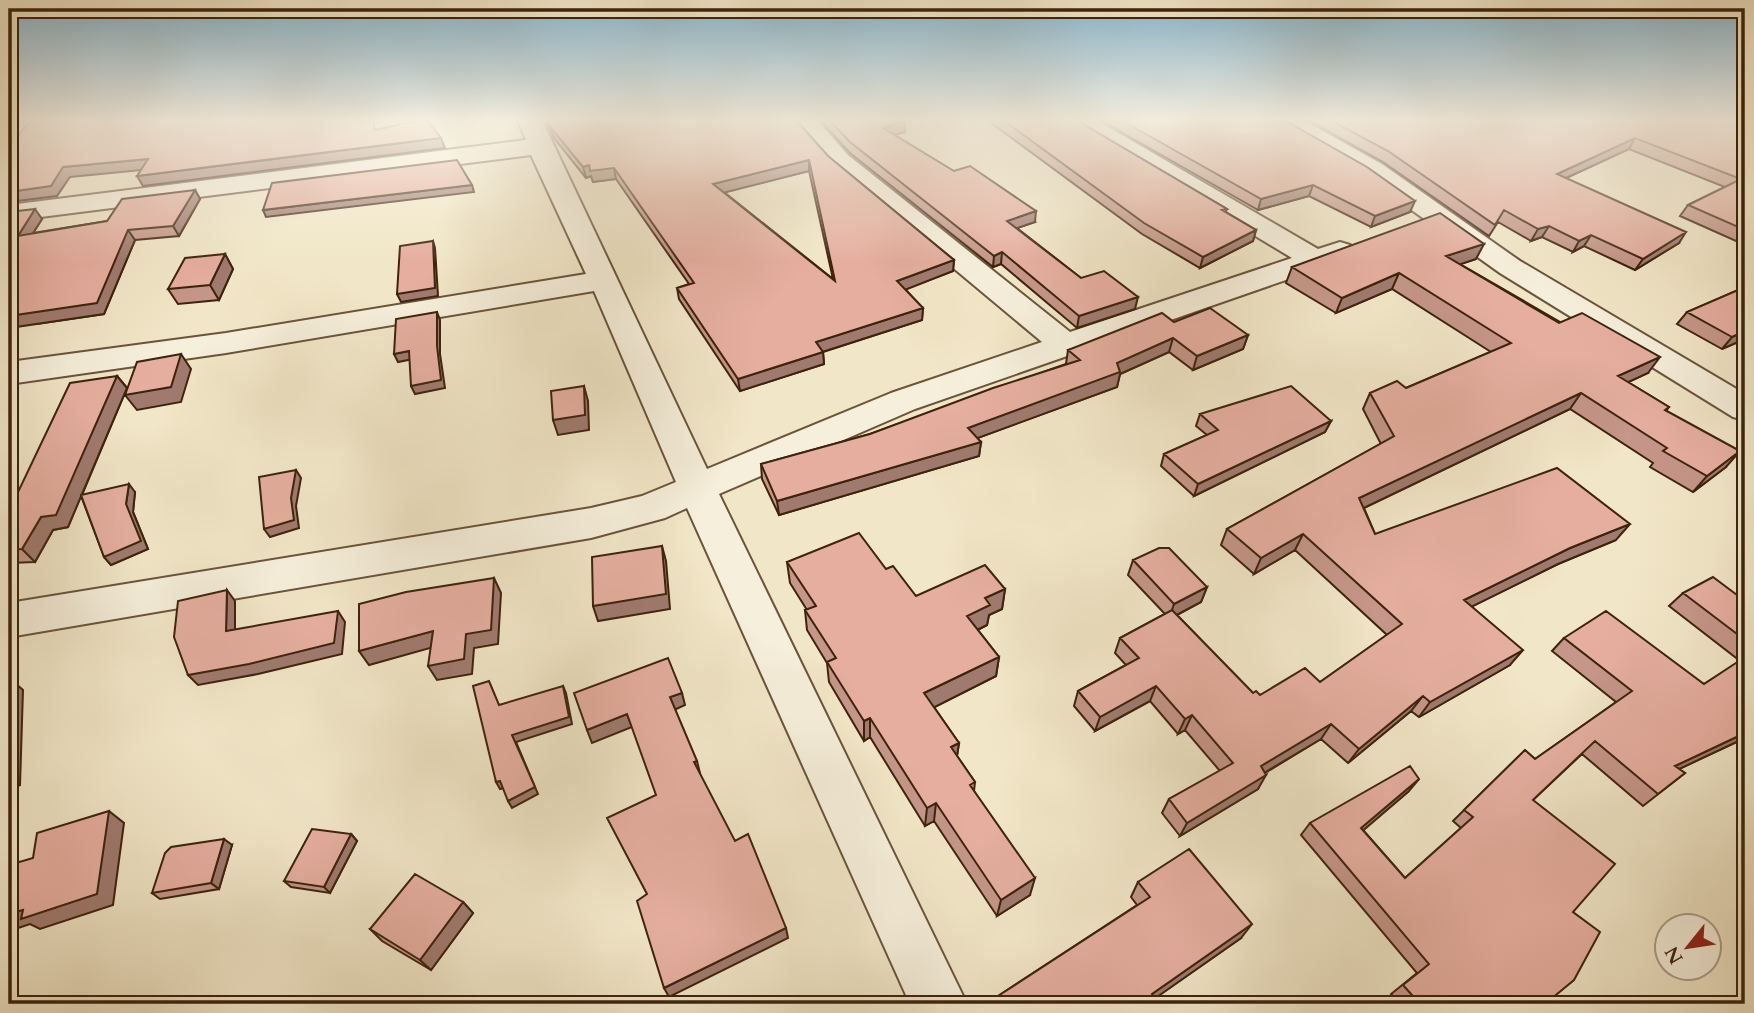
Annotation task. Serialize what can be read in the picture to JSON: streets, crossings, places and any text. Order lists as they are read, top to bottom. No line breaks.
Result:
{"north":"bottom left"}
